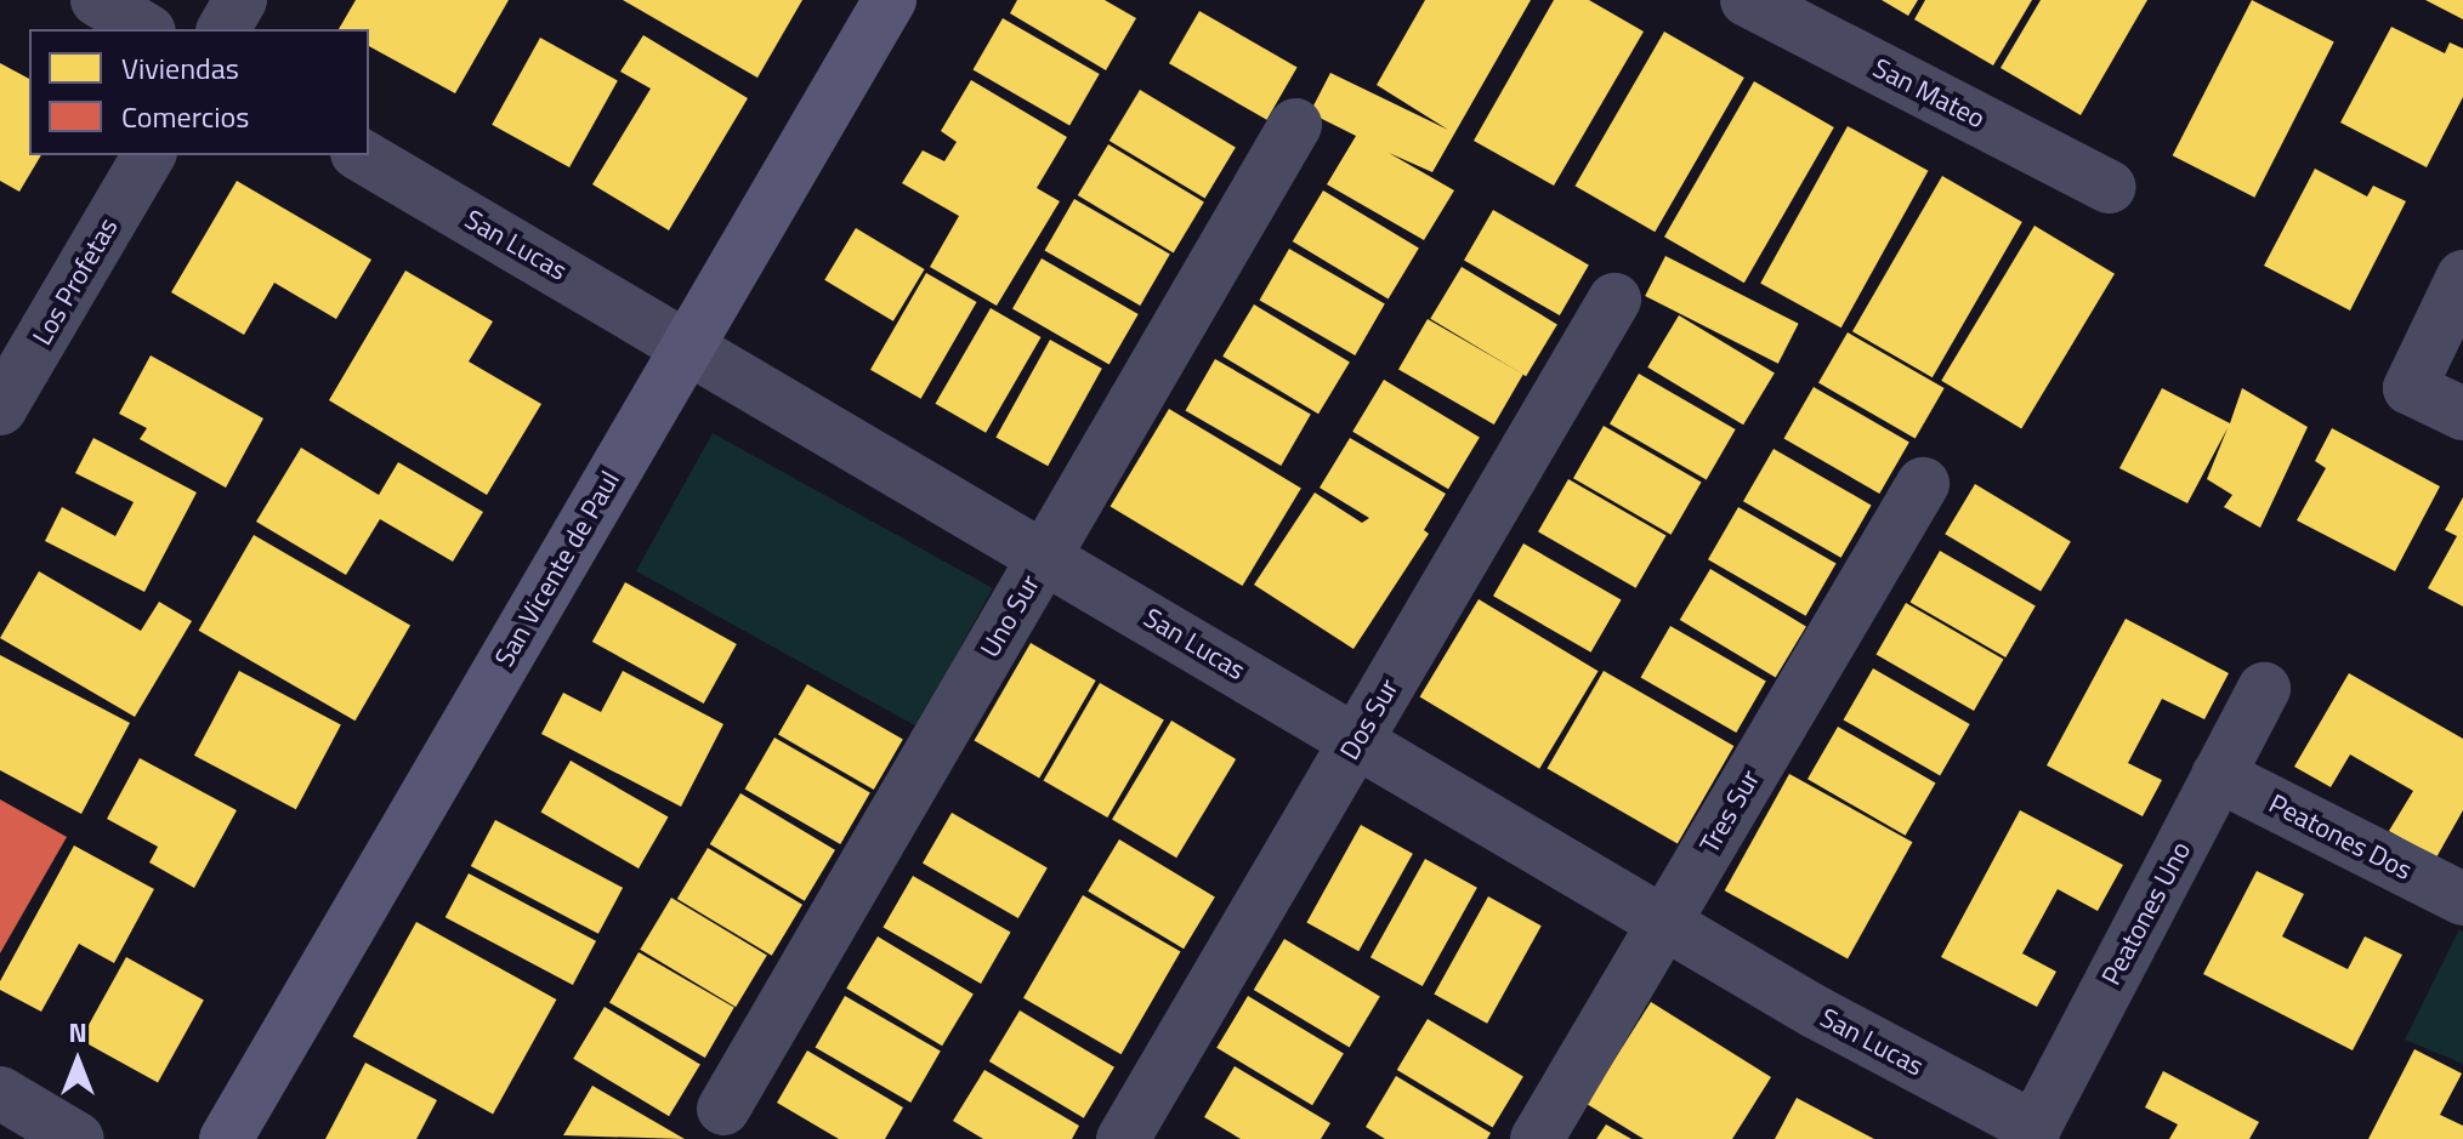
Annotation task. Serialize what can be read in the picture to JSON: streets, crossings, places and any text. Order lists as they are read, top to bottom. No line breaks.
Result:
{"streets":{"street":["San Mateo","San Lucas","Los Profetas","San Vicente de Paul","Uno Sur","Dos Sur","Tres Sur","Peatones Dos","Peatones Uno"]},"crossings":[["San Lucas","San Vicente de Paul"],["San Lucas","Uno Sur"],["San Lucas","Dos Sur"],["San Lucas","Tres Sur"],["San Lucas","Peatones Uno"],["Peatones Dos","Peatones Uno"]],"legend":["Viviendas","Comercios"],"north":"top"}
